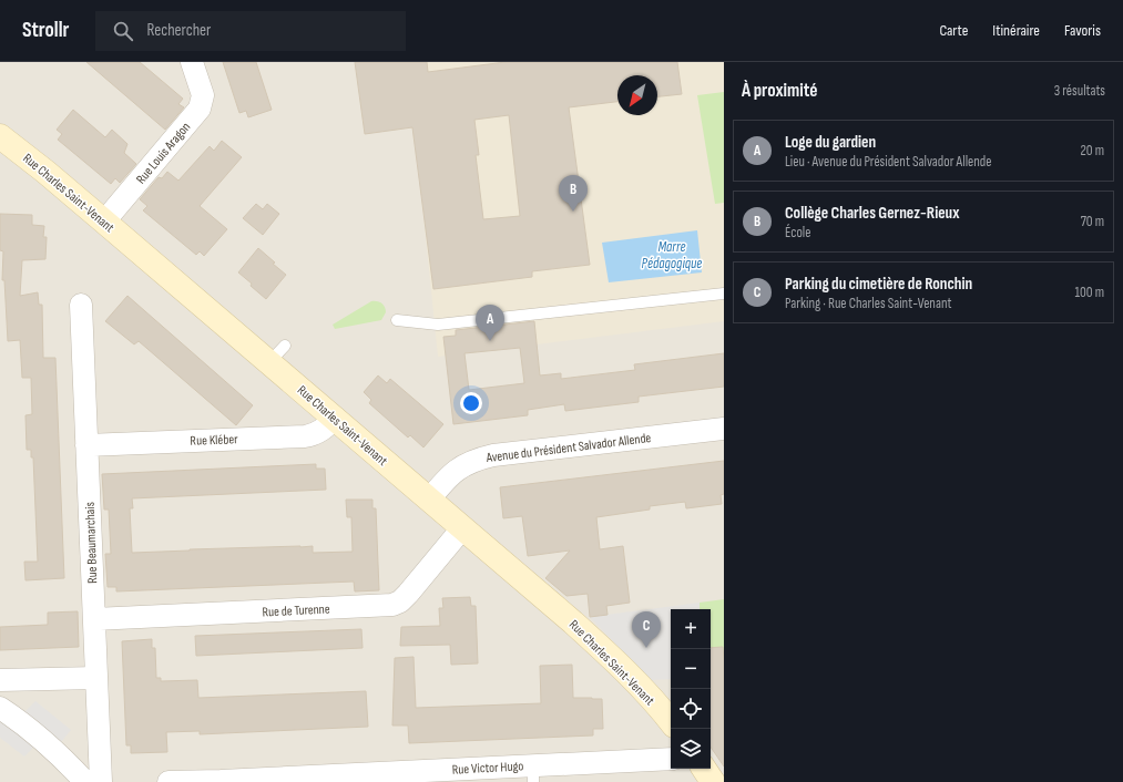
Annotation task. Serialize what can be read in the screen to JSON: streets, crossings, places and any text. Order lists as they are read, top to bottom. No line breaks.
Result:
{"streets":{"street":["Rue Louis Aragon","Rue Charles Saint-Venant","Rue Kléber","Avenue du Président Salvador Allende","Rue Beaumarchais","Rue de Turenne","Rue Victor Hugo"]},"crossings":[["Rue Louis Aragon","Rue Charles Saint-Venant"],["Rue Charles Saint-Venant","Rue Kléber"],["Rue Charles Saint-Venant","Avenue du Président Salvador Allende"],["Rue Charles Saint-Venant","Rue de Turenne"],["Rue Kléber","Rue Beaumarchais"],["Rue Beaumarchais","Rue de Turenne"]],"water":["Marre Pédagogique"],"north":"bottom left","page":{"header":"Strollr","search":"Rechercher","nav":["Carte","Itinéraire","Favoris"],"heading":["À proximité","3 résultats"],"list":[{"mark":"A","name":"Loge du gardien","note":"Lieu · Avenue du Président Salvador Allende","value":"20 m"},{"mark":"B","name":"Collège Charles Gernez-Rieux","note":"École","value":"70 m"},{"mark":"C","name":"Parking du cimetière de Ronchin","note":"Parking · Rue Charles Saint-Venant","value":"100 m"}],"pins":["B","A","C"],"map_buttons":["+","−"]}}
